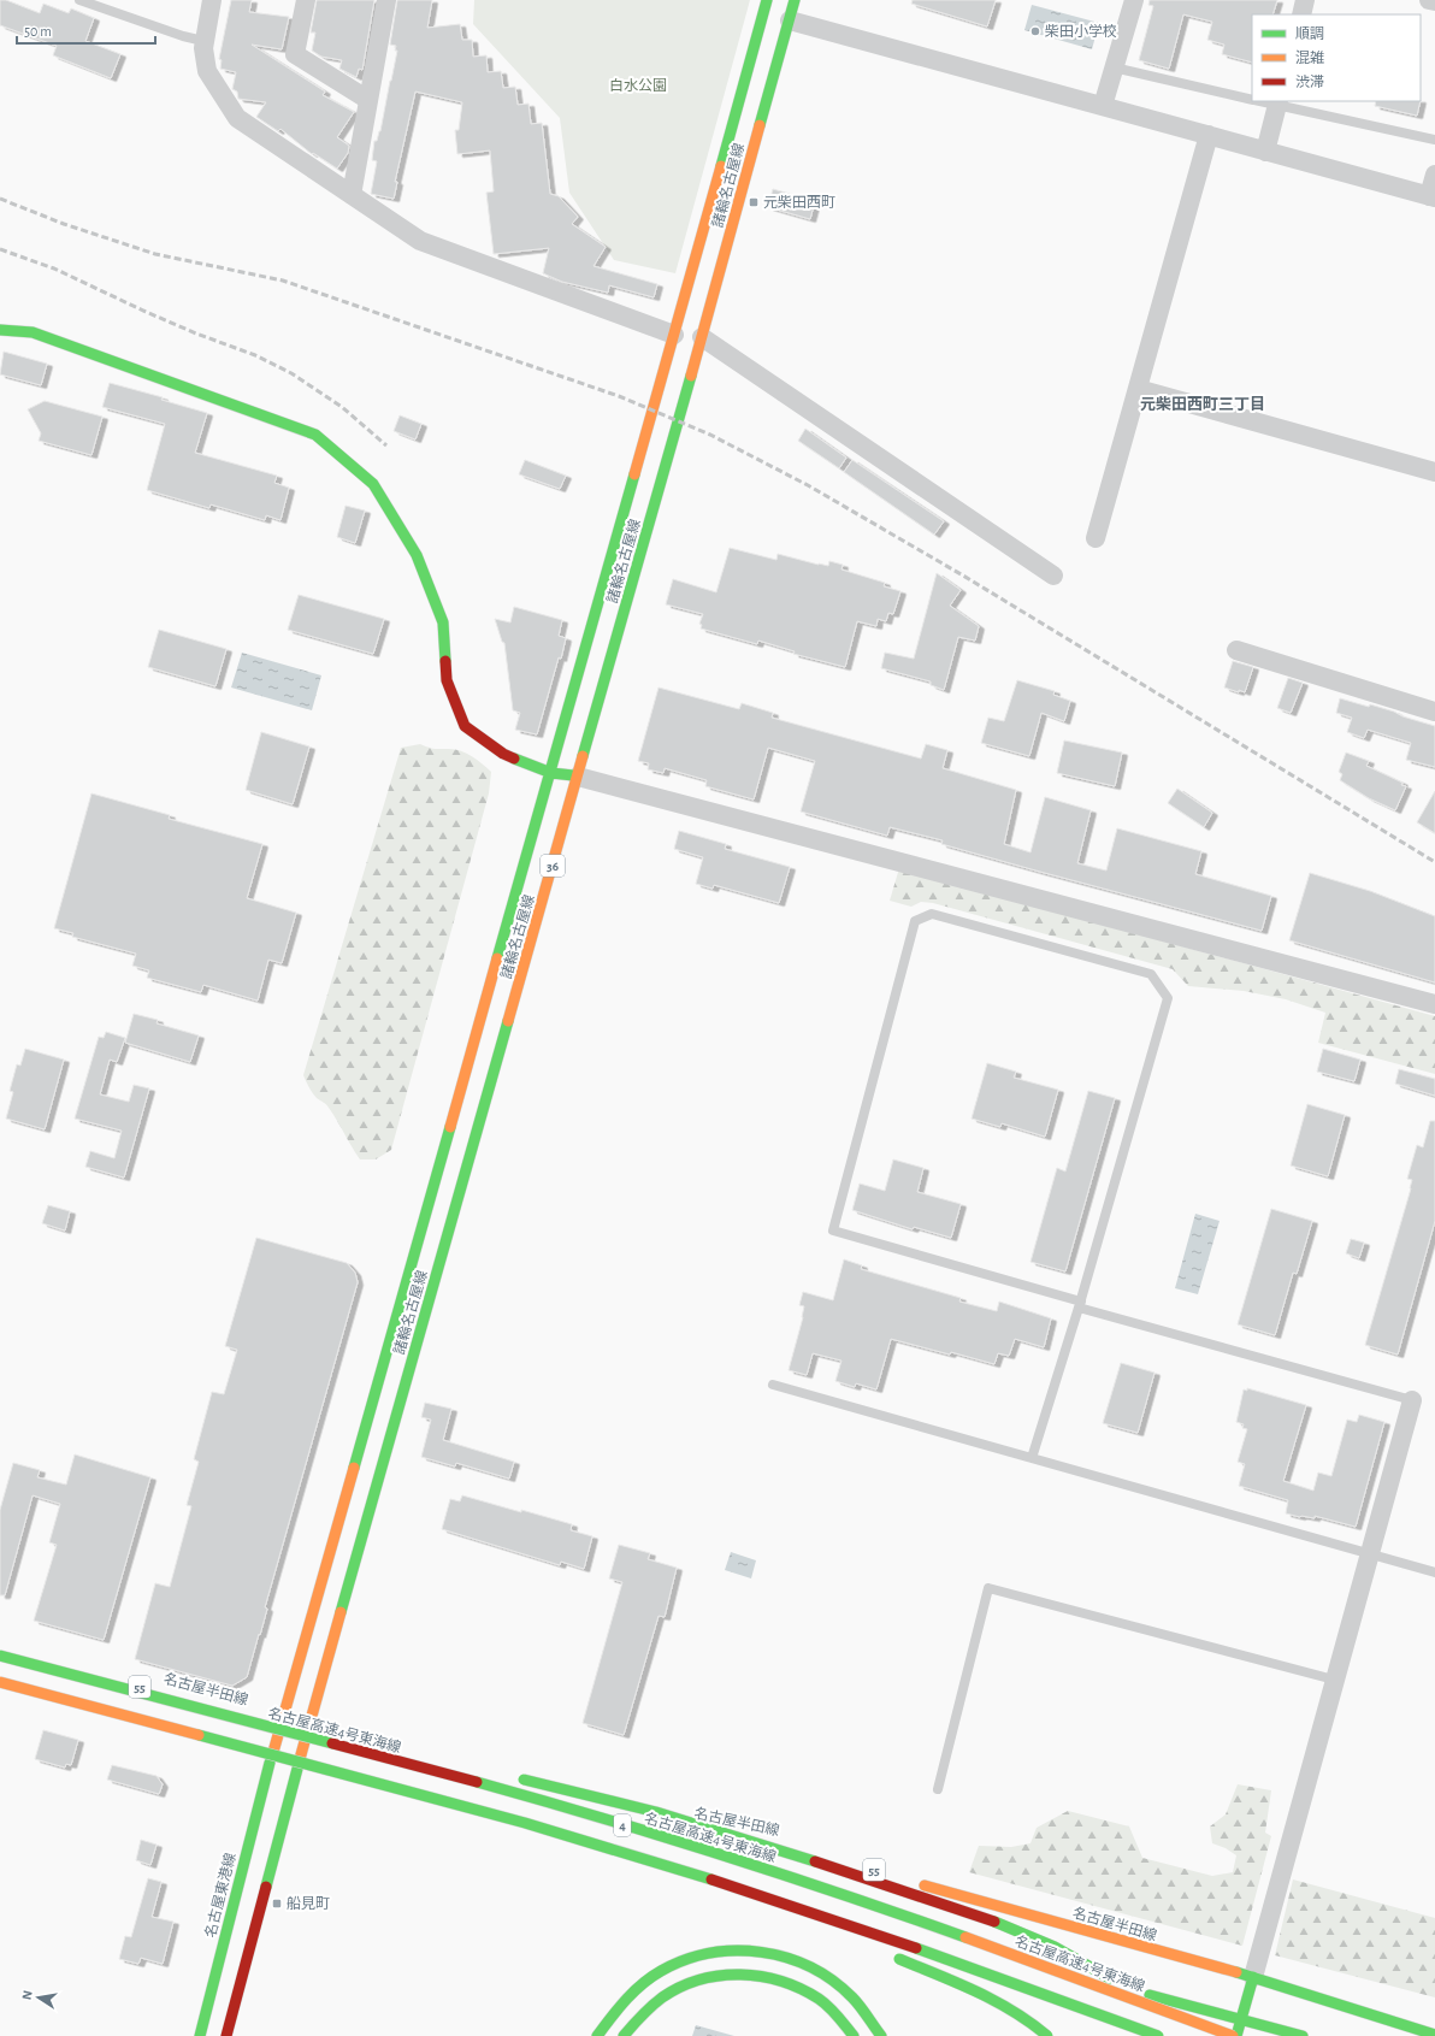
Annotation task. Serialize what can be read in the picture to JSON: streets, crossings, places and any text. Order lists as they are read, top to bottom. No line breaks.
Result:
{"streets":{"main road":["諸輪名古屋線","36","55","名古屋半田線","名古屋高速4号東海線","4","名古屋東港線"]},"crossings":[["諸輪名古屋線","名古屋半田線"],["諸輪名古屋線","名古屋東港線"]],"districts":["元柴田西町三丁目"],"parks":["白水公園"],"places":{"other":["柴田小学校"],"transit":["元柴田西町","船見町"]},"legend":["順調","混雑","渋滞"],"scale_bar":"50 m","north":"left"}
